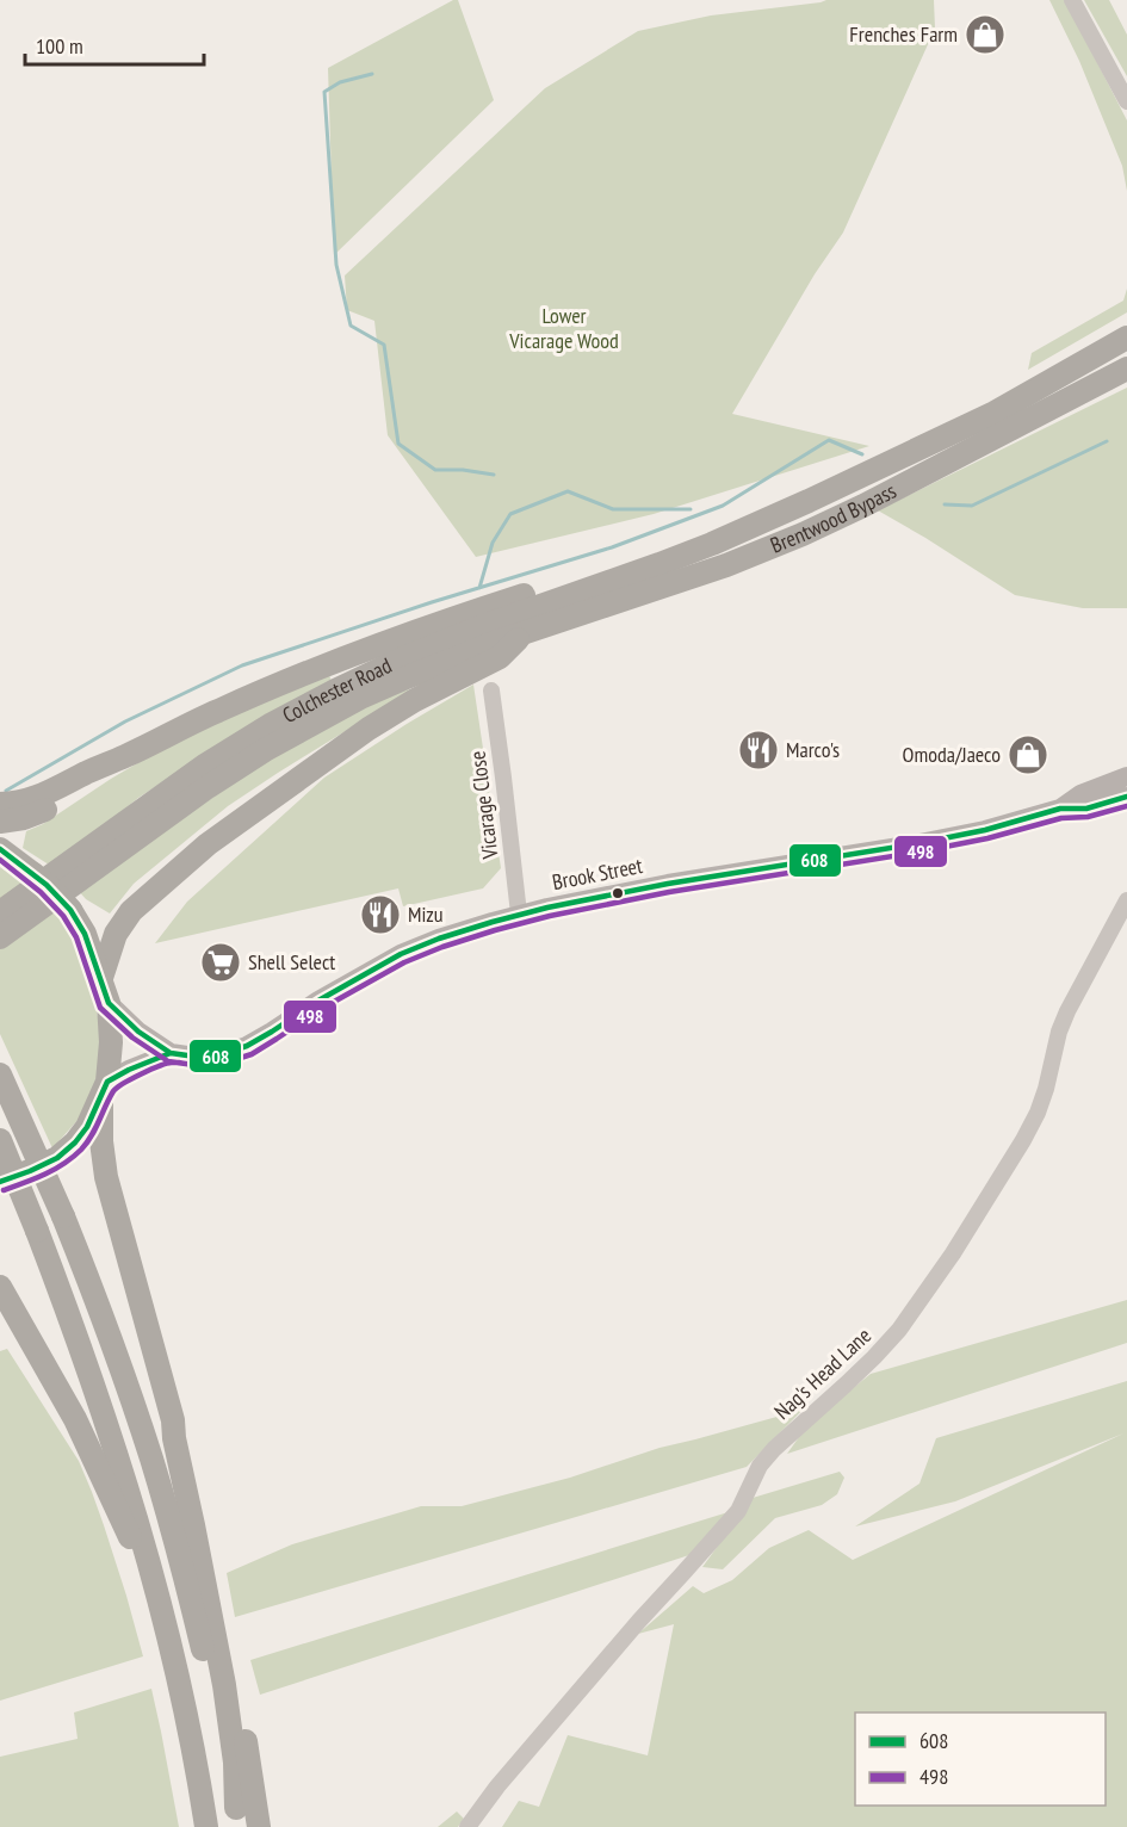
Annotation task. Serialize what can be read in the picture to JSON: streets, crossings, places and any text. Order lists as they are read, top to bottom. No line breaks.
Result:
{"streets":{"highway":["Brentwood Bypass","Colchester Road"],"main road":["Brook Street"],"street":["Vicarage Close","Nag's Head Lane"]},"crossings":[["Brentwood Bypass","Colchester Road"],["Vicarage Close","Brook Street"]],"parks":["Lower Vicarage Wood"],"places":{"shop":["Frenches Farm","Omoda/Jaeco"],"restaurant":["Marco's","Mizu"],"supermarket":["Shell Select"]},"lines":["transit line 608","transit line 498"],"legend":["608","498"],"scale_bar":"100 m"}
